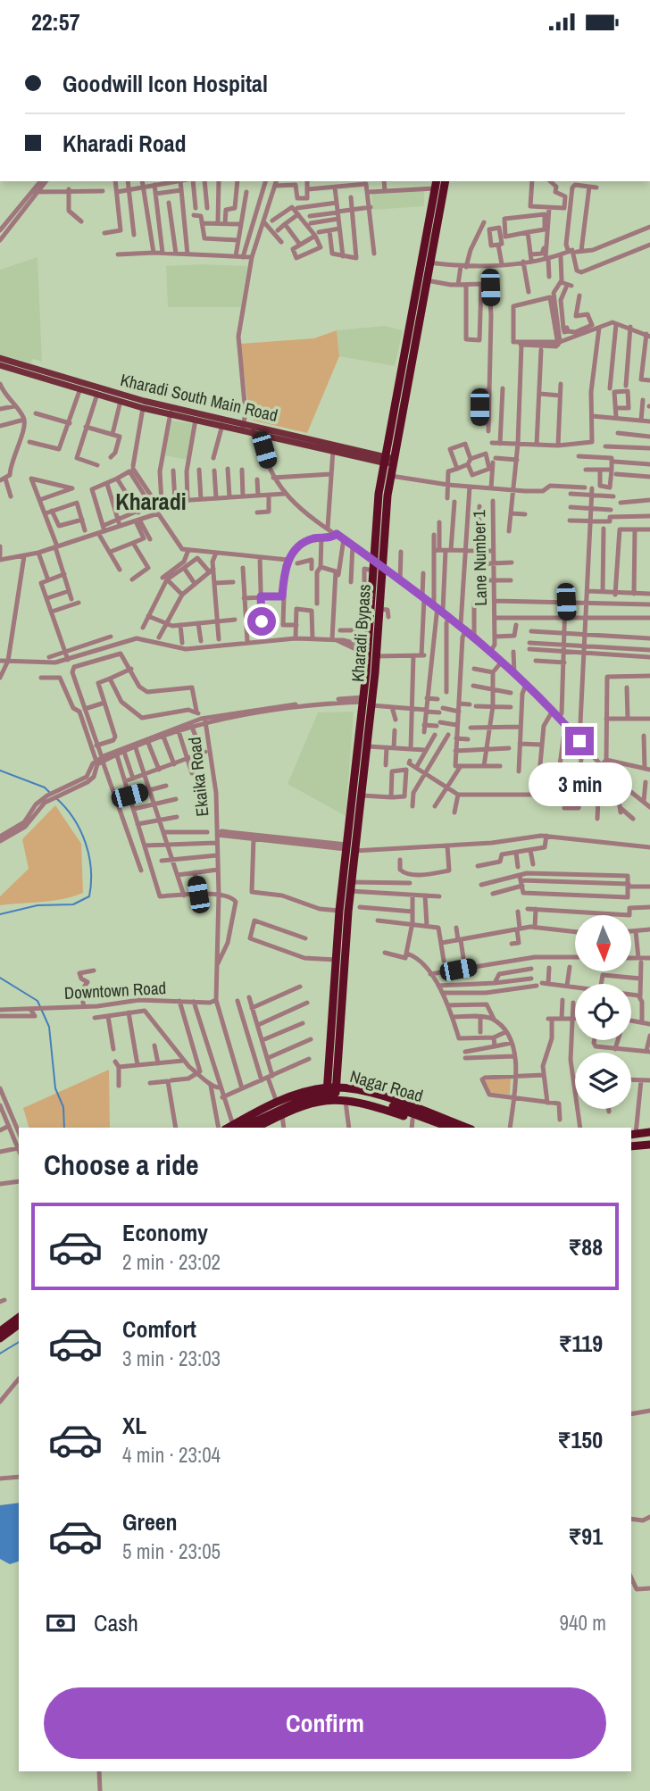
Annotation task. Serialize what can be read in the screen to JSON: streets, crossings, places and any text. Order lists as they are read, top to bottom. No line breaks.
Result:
{"streets":{"highway":["Kharadi Bypass","Nagar Road"],"main road":["Kharadi South Main Road"],"street":["Lane Number 1","Ekaika Road","Downtown Road"]},"crossings":[["Kharadi South Main Road","Kharadi Bypass"],["Kharadi Bypass","Nagar Road"]],"districts":["Kharadi"],"north":"bottom","page":{"status":"22:57","banner":["Goodwill Icon Hospital","Kharadi Road"],"bubble":"3 min","heading":"Choose a ride","list":[{"name":"Economy","note":"2 min · 23:02","value":"₹88"},{"name":"Comfort","note":"3 min · 23:03","value":"₹119"},{"name":"XL","note":"4 min · 23:04","value":"₹150"},{"name":"Green","note":"5 min · 23:05","value":"₹91"}],"pay":["Cash","940 m"],"buttons":"Confirm"}}
